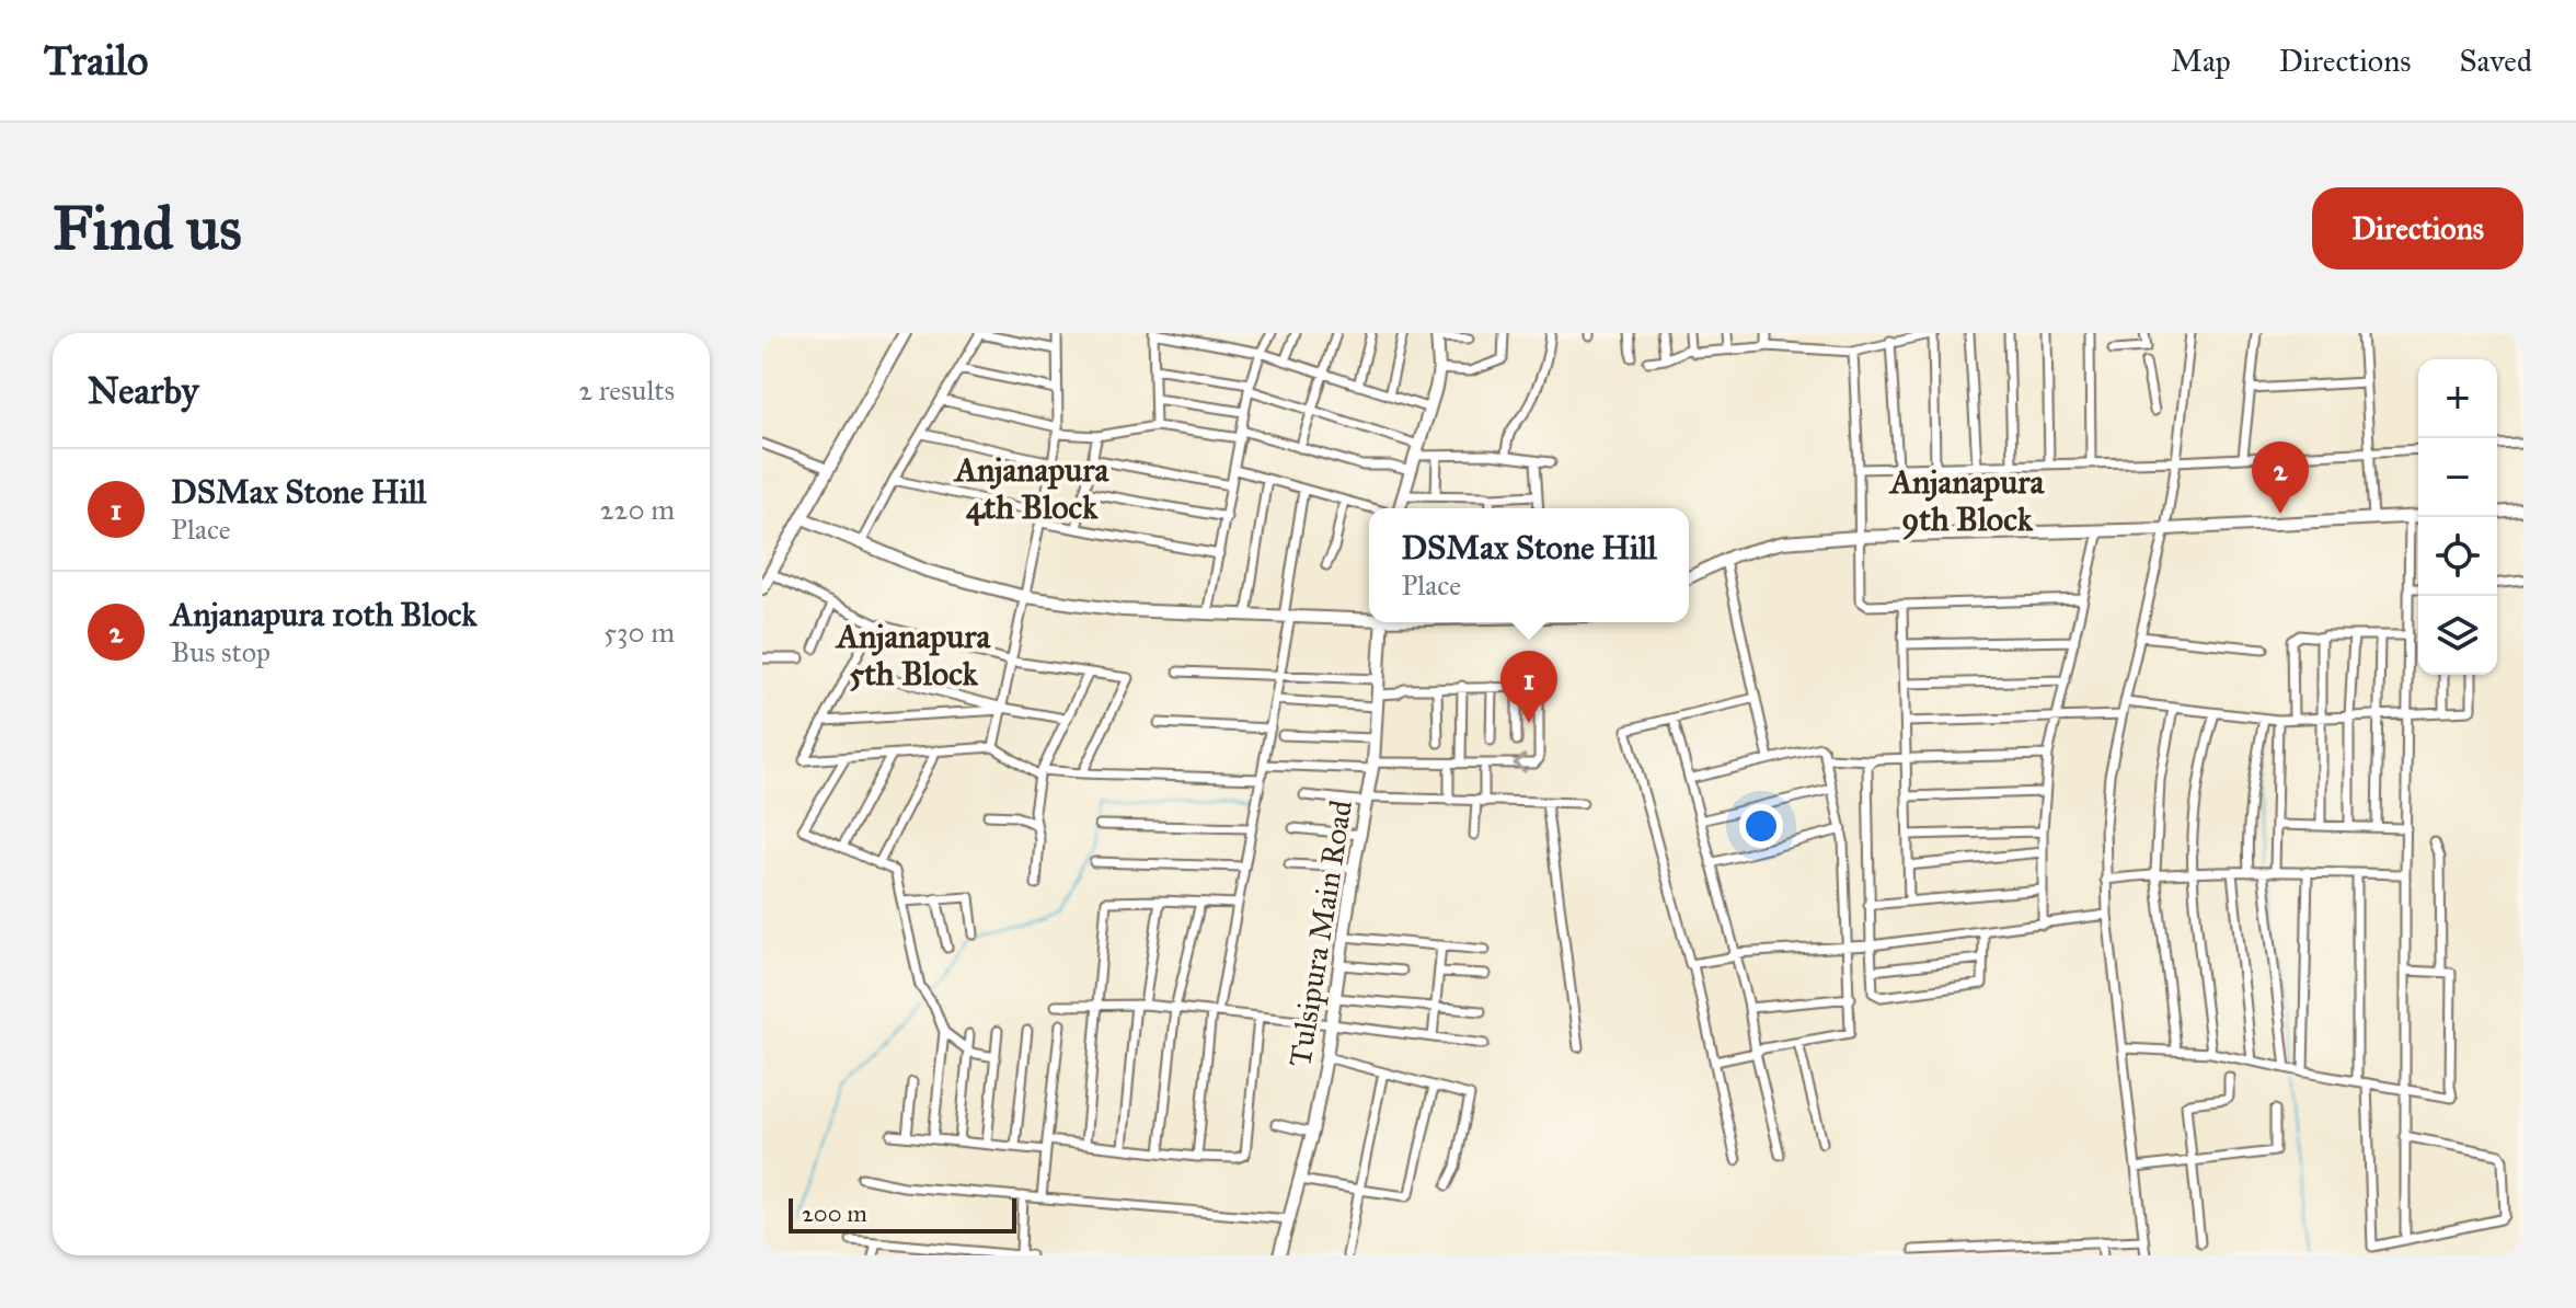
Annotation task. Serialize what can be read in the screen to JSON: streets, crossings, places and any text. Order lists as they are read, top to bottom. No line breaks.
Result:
{"streets":{"main road":["Tulsipura Main Road"]},"districts":["Anjanapura 4th Block","Anjanapura 9th Block","Anjanapura 5th Block"],"scale_bar":"200 m","page":{"header":"Trailo","nav":["Map","Directions","Saved"],"buttons":"Directions","title":"Find us","heading":["Nearby","2 results"],"map_buttons":["+","−"],"pins":["2","1"],"list":[{"mark":"1","name":"DSMax Stone Hill","note":"Place","value":"220 m"},{"mark":"2","name":"Anjanapura 10th Block","note":"Bus stop","value":"530 m"}],"popup":["DSMax Stone Hill","Place"],"scale":"200 m"}}
